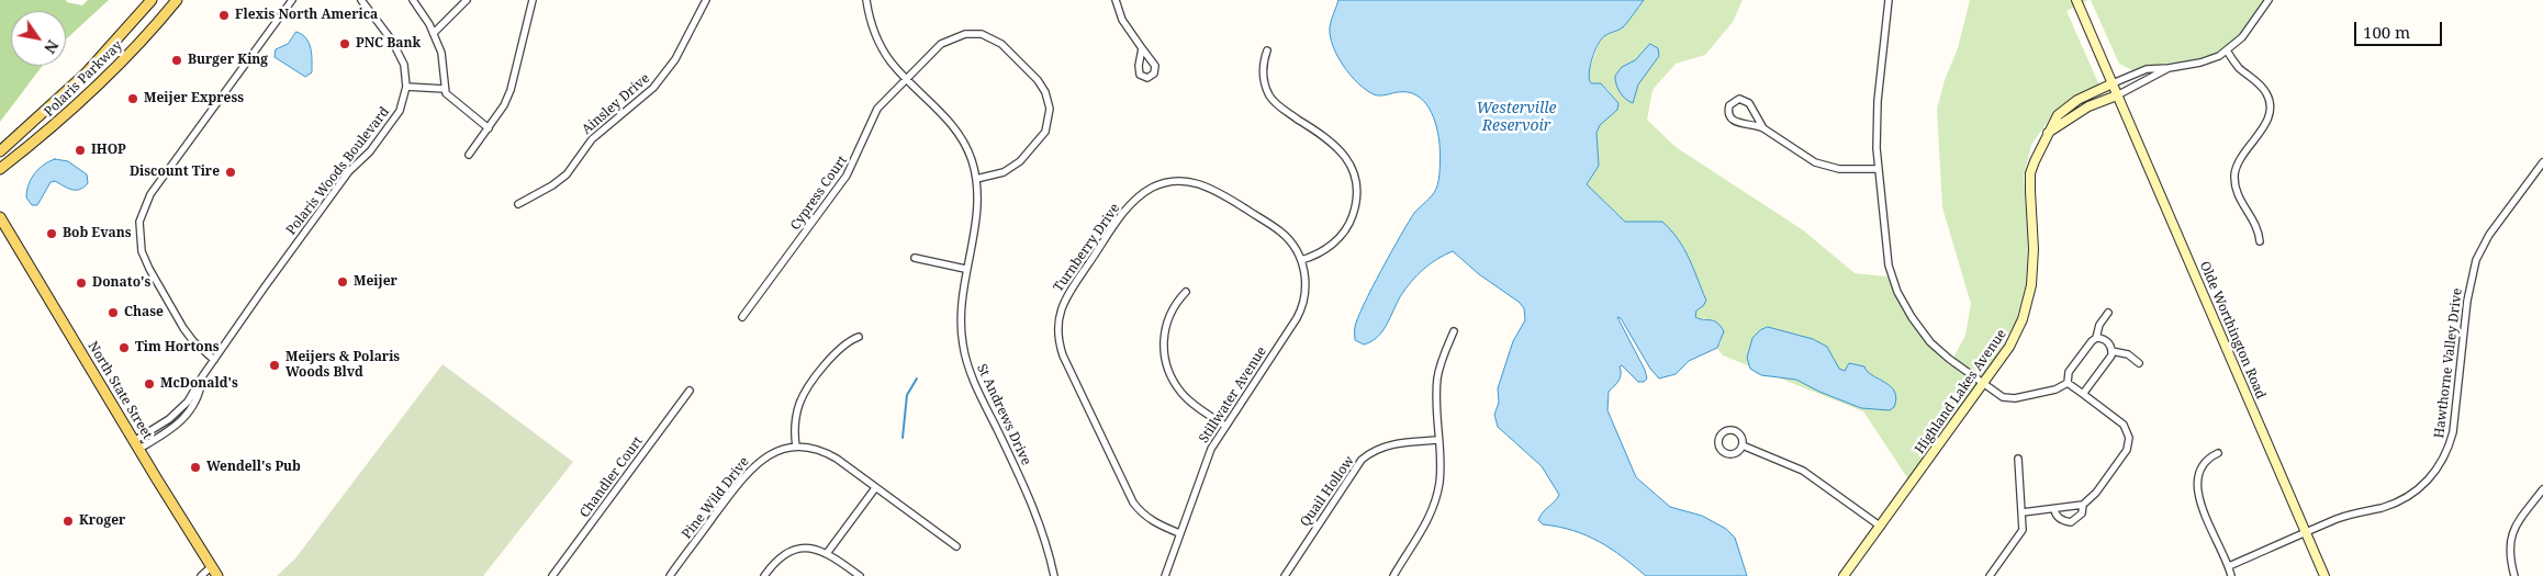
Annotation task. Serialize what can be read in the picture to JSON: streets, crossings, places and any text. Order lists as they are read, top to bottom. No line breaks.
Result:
{"streets":{"main road":["Polaris Parkway","North State Street"],"street":["Ainsley Drive","Polaris Woods Boulevard","Cypress Court","Turnberry Drive","Olde Worthington Road","Hawthorne Valley Drive","Highland Lakes Avenue","Stillwater Avenue","St Andrews Drive","Chandler Court","Quail Hollow","Pine Wild Drive"]},"crossings":[["Polaris Woods Boulevard","North State Street"],["Cypress Court","St Andrews Drive"],["Turnberry Drive","Stillwater Avenue"],["Olde Worthington Road","Hawthorne Valley Drive"],["Olde Worthington Road","Highland Lakes Avenue"]],"water":["Westerville Reservoir"],"places":["Flexis North America","PNC Bank","Burger King","Meijer Express","IHOP","Discount Tire","Bob Evans","Meijer","Donato's","Chase","Tim Hortons","Meijers & Polaris Woods Blvd","McDonald's","Wendell's Pub","Kroger"],"scale_bar":"100 m","north":"bottom right"}
